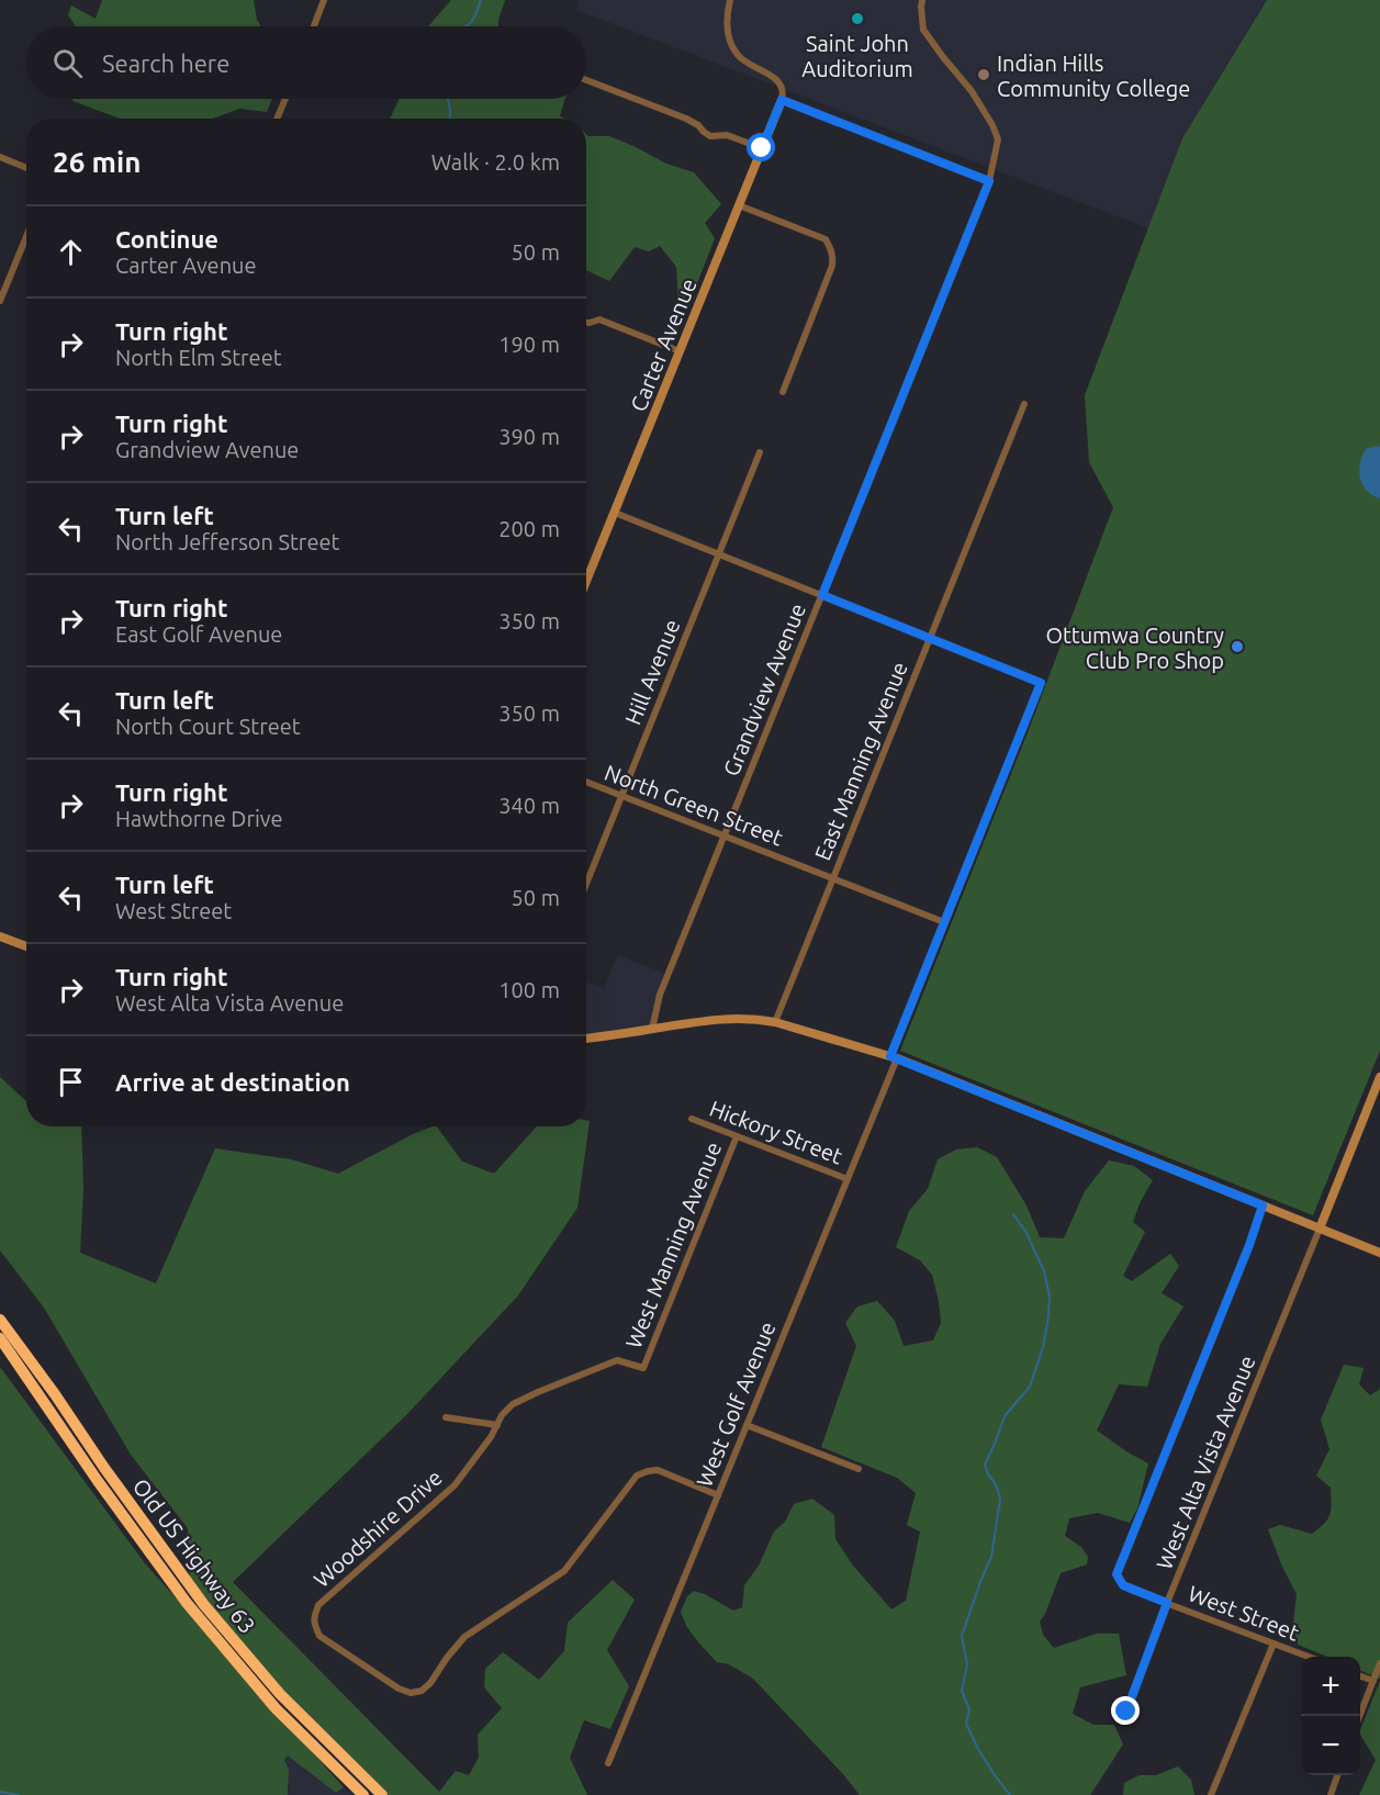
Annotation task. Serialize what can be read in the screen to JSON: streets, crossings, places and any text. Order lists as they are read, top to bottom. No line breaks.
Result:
{"streets":{"highway":["Old US Highway 63"],"main road":["Carter Avenue"],"street":["Hill Avenue","Grandview Avenue","East Manning Avenue","North Green Street","Hickory Street","West Manning Avenue","West Golf Avenue","West Alta Vista Avenue","Woodshire Drive","West Street"]},"crossings":[["Hill Avenue","North Green Street"],["Grandview Avenue","North Green Street"],["East Manning Avenue","North Green Street"],["East Manning Avenue","West Golf Avenue"],["North Green Street","West Golf Avenue"],["Hickory Street","West Manning Avenue"],["Hickory Street","West Golf Avenue"],["West Manning Avenue","Woodshire Drive"],["West Golf Avenue","Woodshire Drive"],["West Alta Vista Avenue","West Street"]],"places":["Saint John Auditorium","Indian Hills Community College","Ottumwa Country Club Pro Shop"],"page":{"search":"Search here","heading":["26 min","Walk · 2.0 km"],"list":[["Continue","Carter Avenue","50 m"],["Turn right","North Elm Street","190 m"],["Turn right","Grandview Avenue","390 m"],["Turn left","North Jefferson Street","200 m"],["Turn right","East Golf Avenue","350 m"],["Turn left","North Court Street","350 m"],["Turn right","Hawthorne Drive","340 m"],["Turn left","West Street","50 m"],["Turn right","West Alta Vista Avenue","100 m"],"Arrive at destination"],"map_buttons":["+","−"]}}
